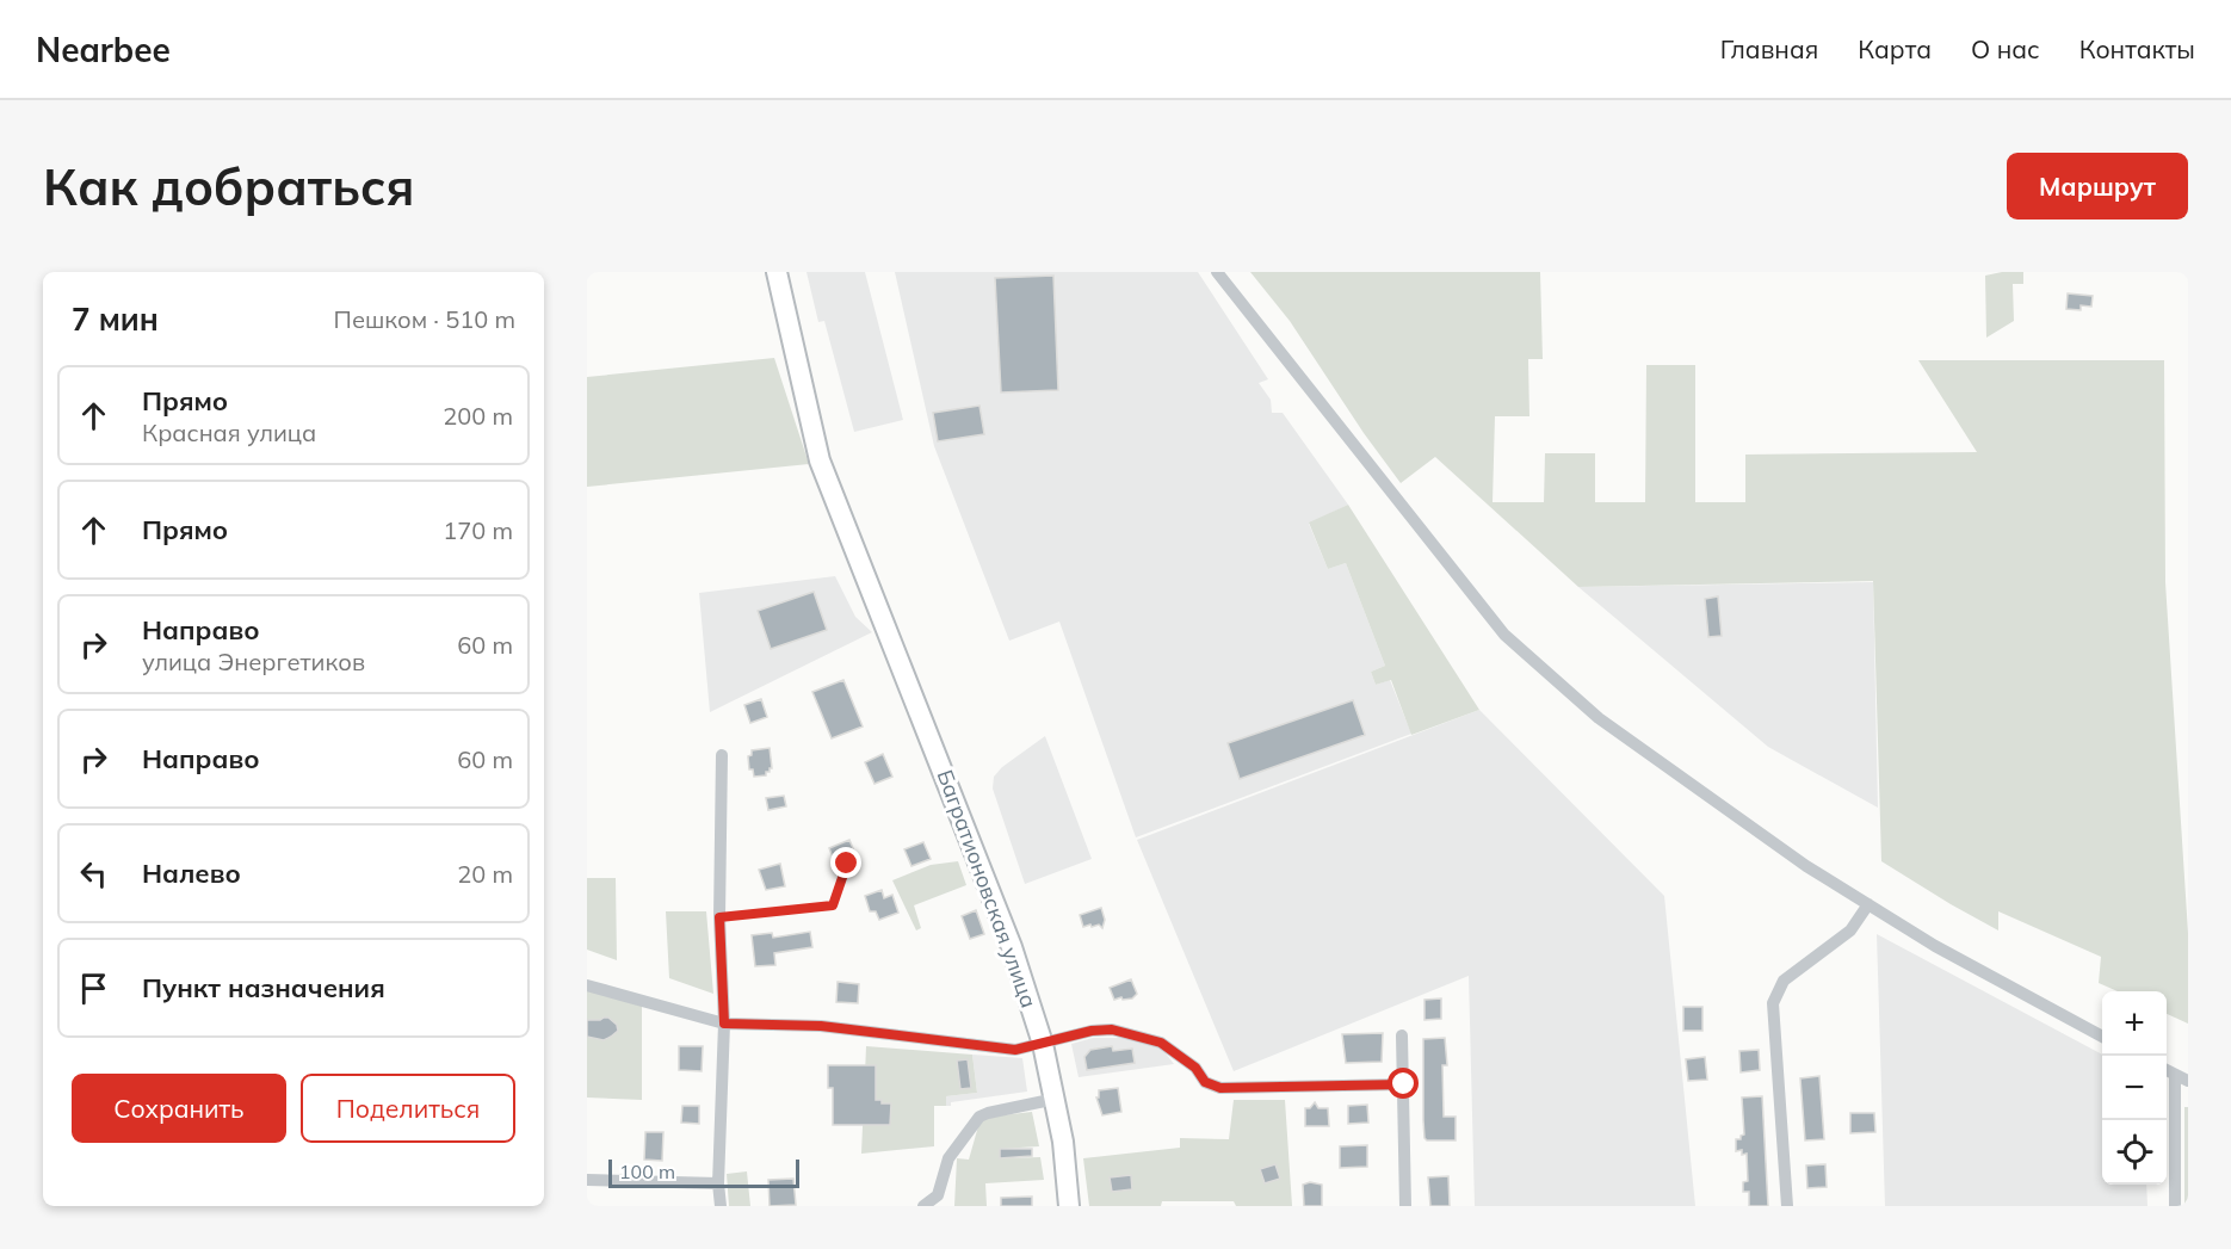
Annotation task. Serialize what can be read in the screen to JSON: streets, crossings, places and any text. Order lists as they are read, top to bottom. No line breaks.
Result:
{"streets":{"main road":["Багратионовская улица"]},"scale_bar":"100 m","page":{"header":"Nearbee","nav":["Главная","Карта","О нас","Контакты"],"buttons":["Маршрут",["Сохранить","Поделиться"]],"title":"Как добраться","heading":["7 мин","Пешком · 510 m"],"list":[["Прямо","Красная улица","200 m"],["Прямо","170 m"],["Направо","улица Энергетиков","60 m"],["Направо","60 m"],["Налево","20 m"],"Пункт назначения"],"map_buttons":["+","−"],"scale":"100 m"}}
